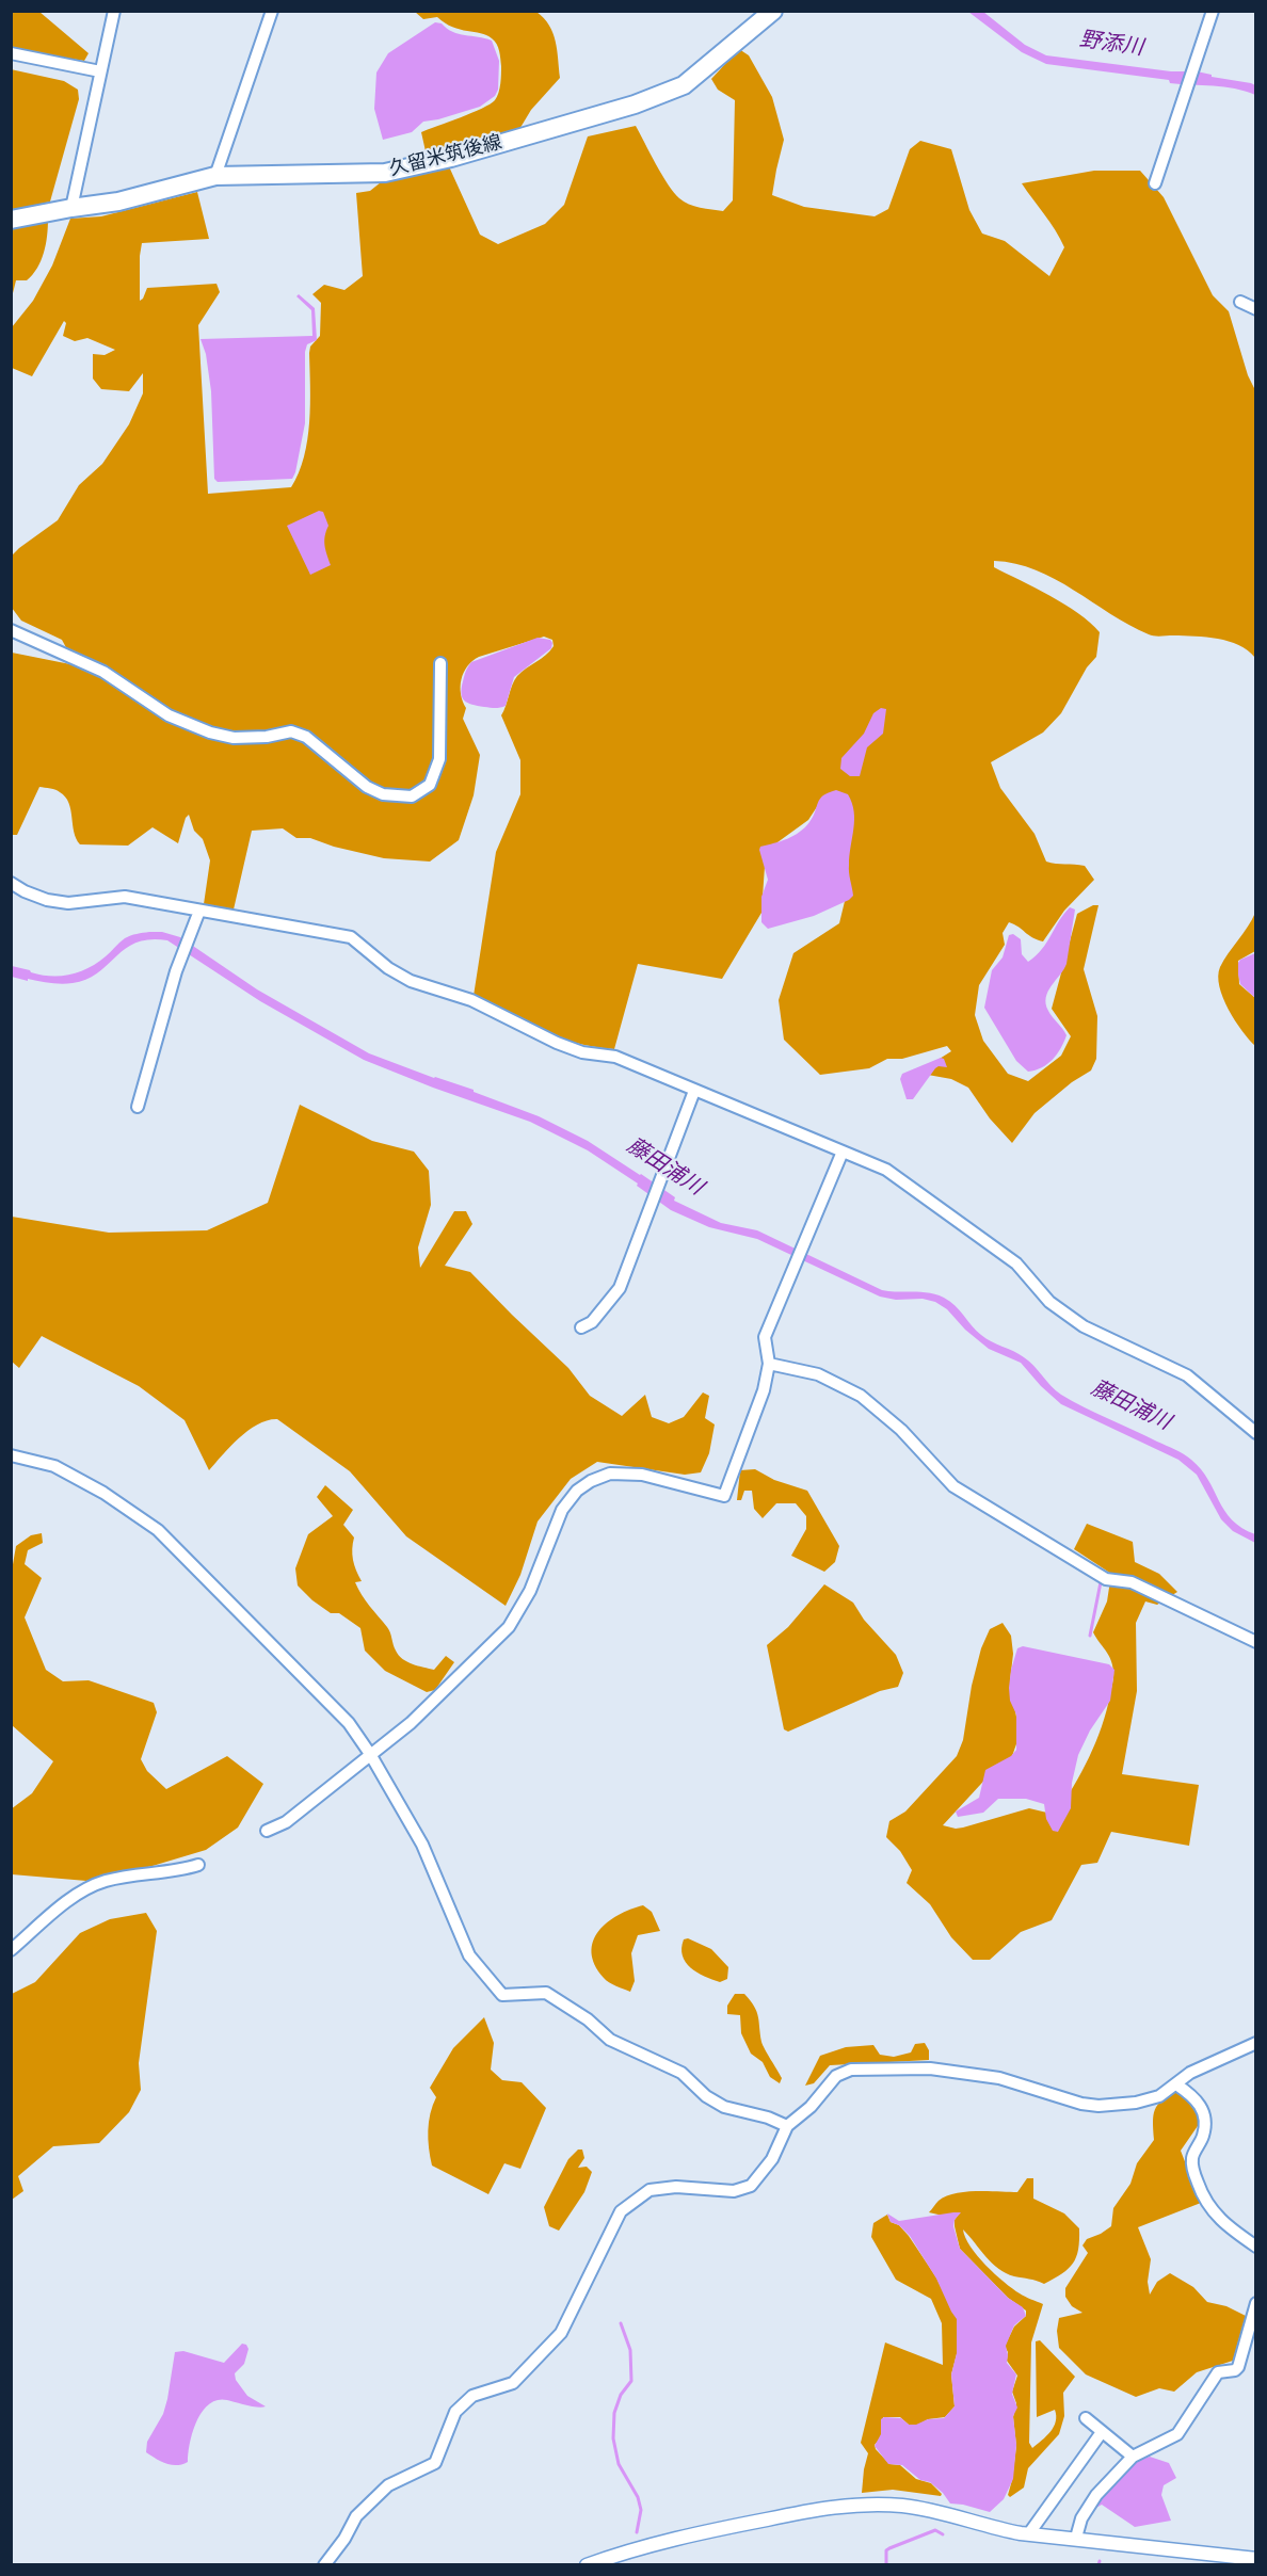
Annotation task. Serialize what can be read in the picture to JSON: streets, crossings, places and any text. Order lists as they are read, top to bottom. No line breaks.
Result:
{"streets":{"main road":["久留米筑後線"]},"water":["野添川","藤田浦川"]}
